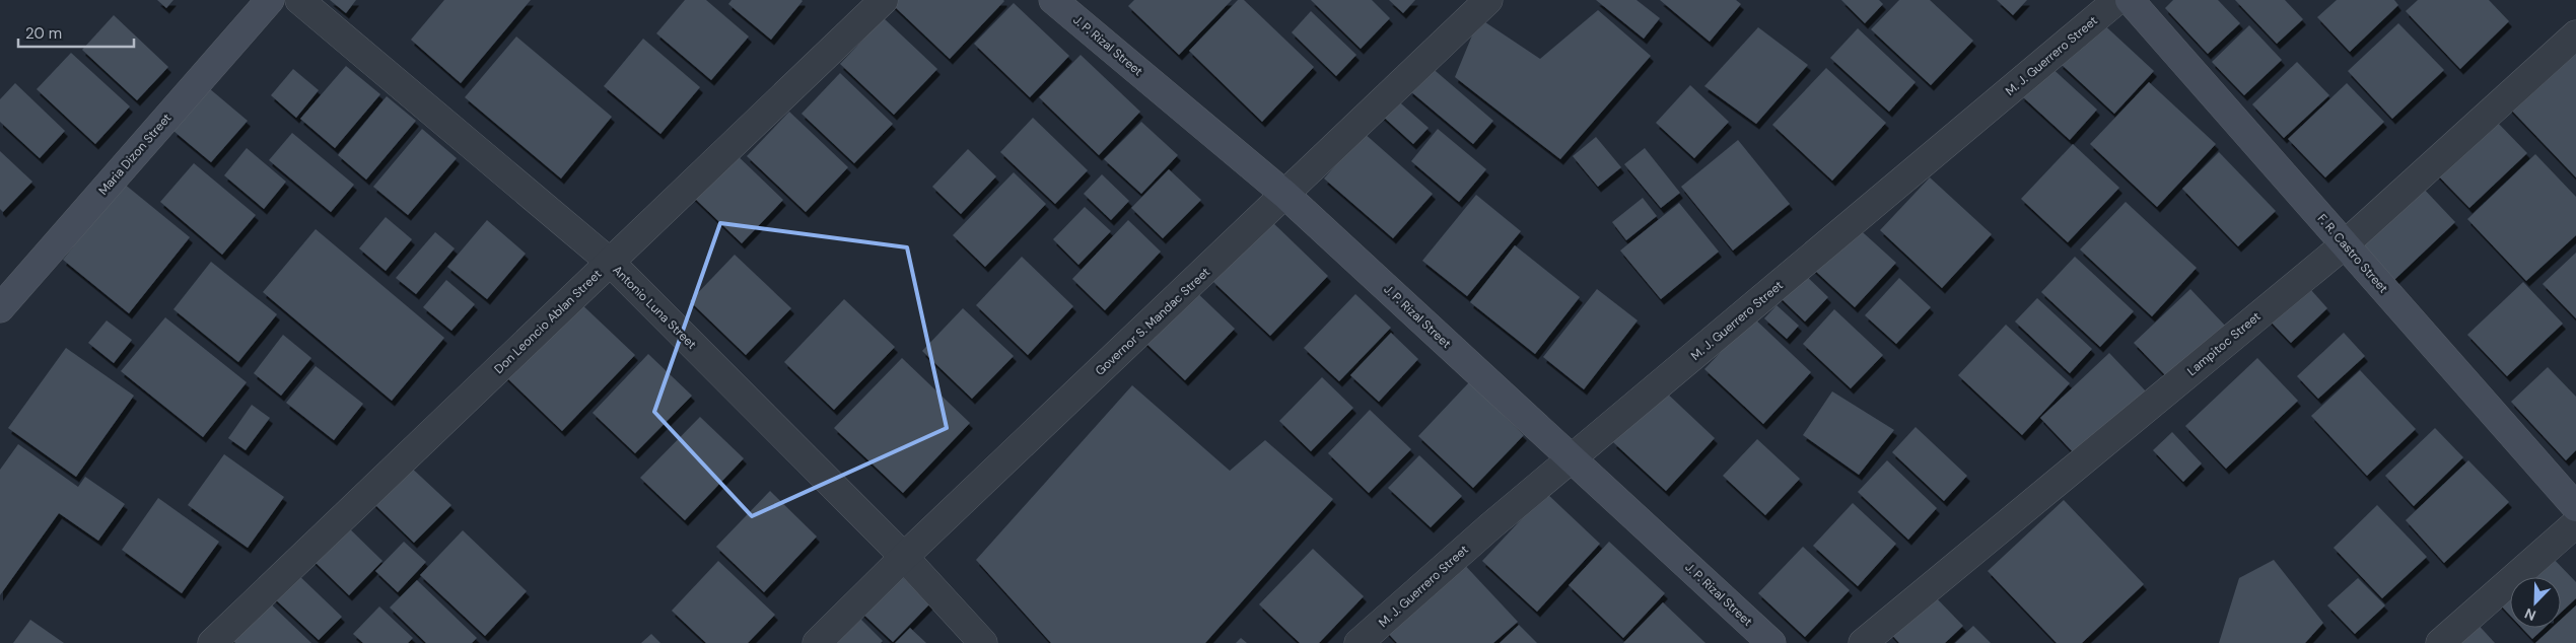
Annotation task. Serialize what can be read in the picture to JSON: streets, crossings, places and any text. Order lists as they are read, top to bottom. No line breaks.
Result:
{"streets":{"main road":["J. P. Rizal Street","Maria Dizon Street","F. R. Castro Street"],"street":["M. J. Guerrero Street","Antonio Luna Street","Don Leoncio Ablan Street","Governor S. Mandac Street","Lampitoc Street"]},"crossings":[["J. P. Rizal Street","M. J. Guerrero Street"],["J. P. Rizal Street","Governor S. Mandac Street"],["F. R. Castro Street","Lampitoc Street"],["Antonio Luna Street","Don Leoncio Ablan Street"],["Antonio Luna Street","Governor S. Mandac Street"]],"scale_bar":"20 m","north":"bottom left"}
